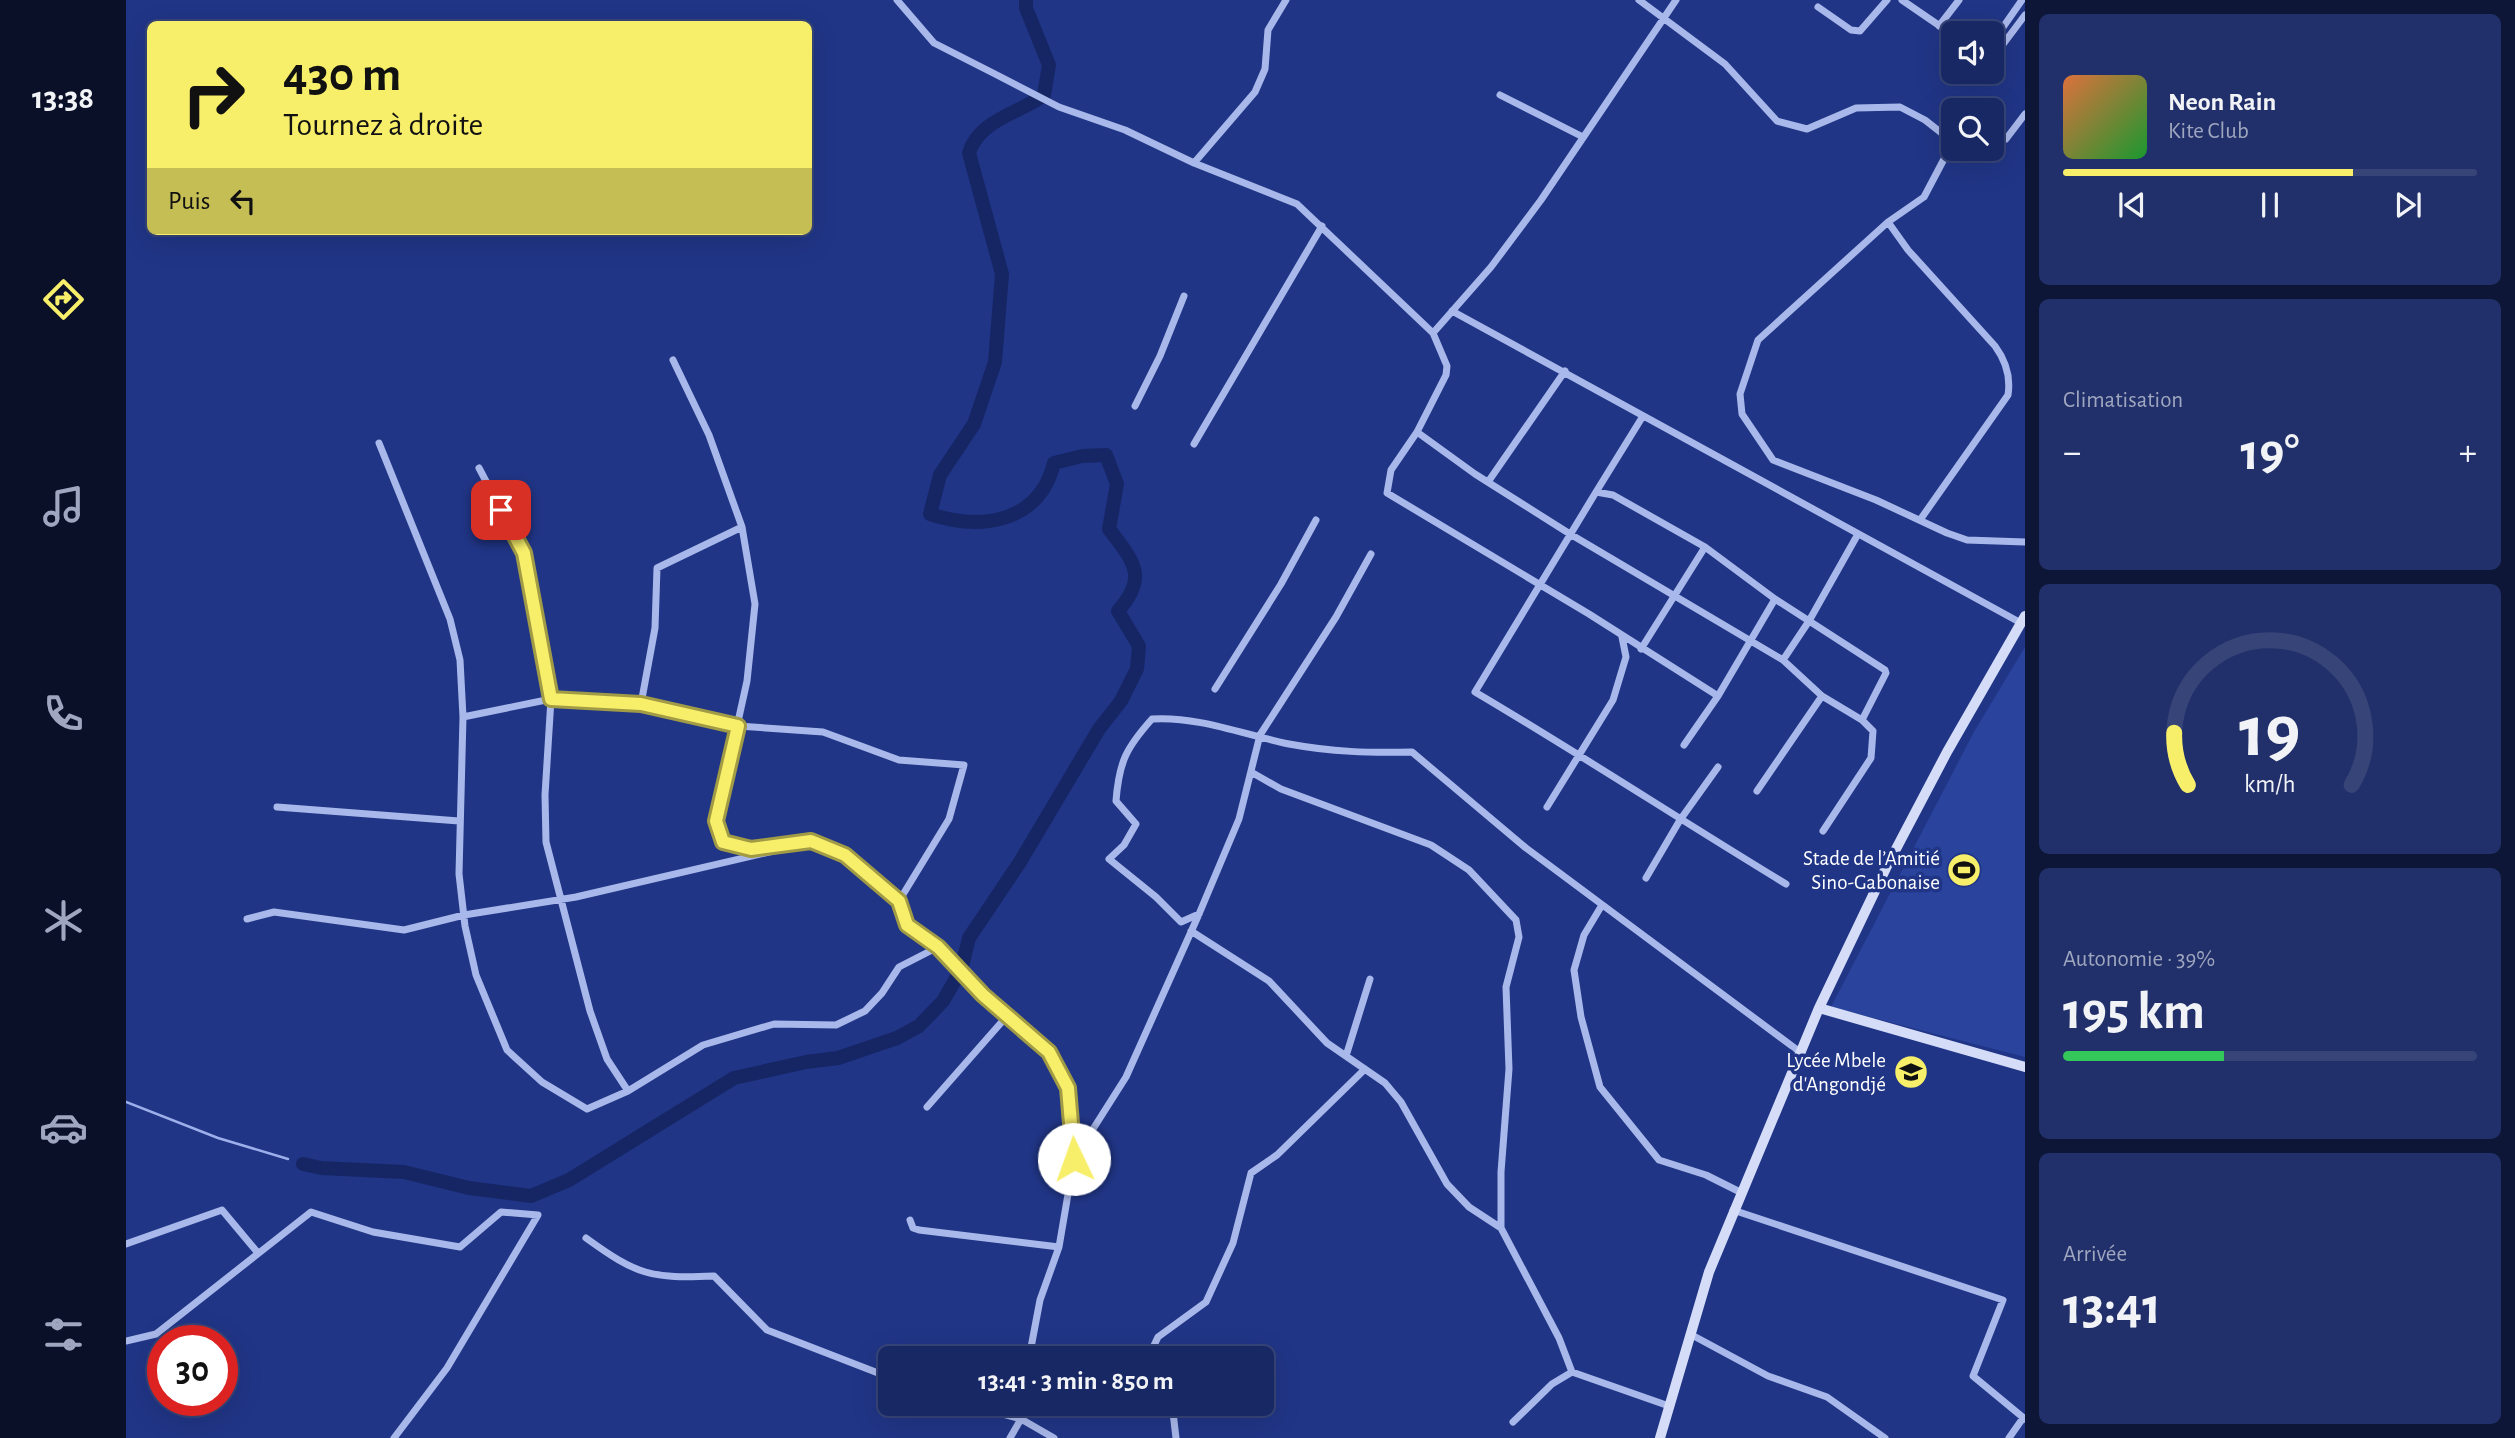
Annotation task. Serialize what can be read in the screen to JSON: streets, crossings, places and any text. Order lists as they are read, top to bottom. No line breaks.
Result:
{"places":{"sports":["Stade de l’Amitié Sino-Gabonaise"],"school or university":["Lycée Mbele d'Angondjé"]},"page":{"tabs":"13:38","turn":["430 m","Tournez à droite"],"song":["Neon Rain","Kite Club"],"then":"Puis","tile":["Climatisation",["Autonomie · 39%","195 km"],["Arrivée","13:41"]],"heat":["−","19°","+"],"limit":"30","trip":"13:41 · 3 min · 850 m","gauge":["19","km/h"]}}
